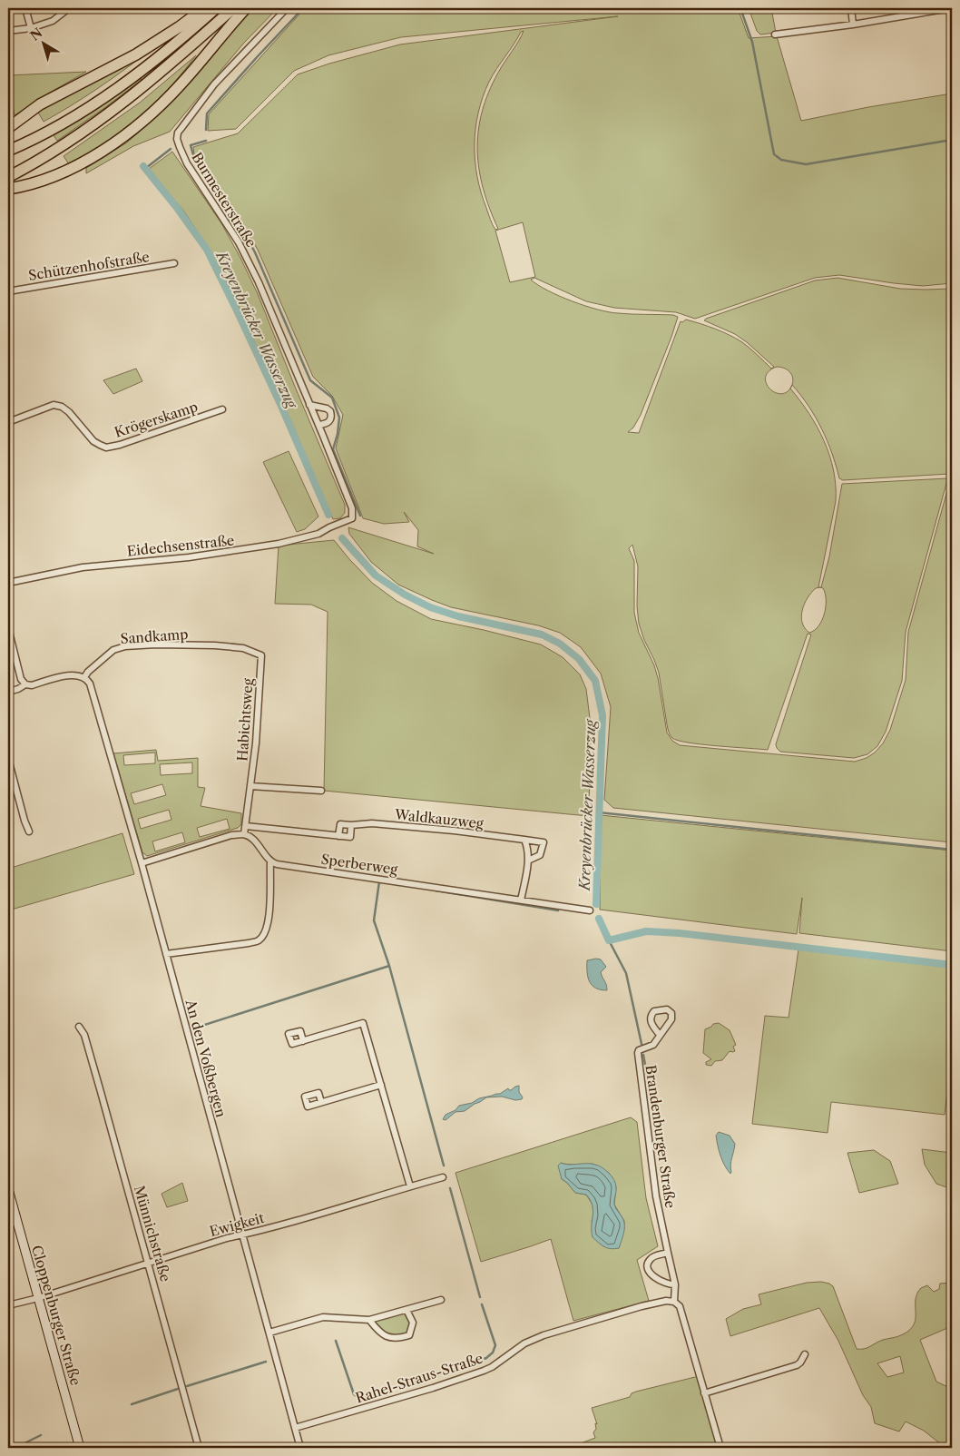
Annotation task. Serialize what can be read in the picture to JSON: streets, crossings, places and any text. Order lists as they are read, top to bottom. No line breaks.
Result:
{"streets":{"main road":["Cloppenburger Straße"],"street":["Burmesterstraße","Schützenhofstraße","Krögerskamp","Eidechsenstraße","Sandkamp","Habichtsweg","Waldkauzweg","Sperberweg","An den Voßbergen","Brandenburger Straße","Ewigkeit","Münnichstraße","Rahel-Straus-Straße"]},"crossings":[["Burmesterstraße","Eidechsenstraße"],["Sandkamp","Habichtsweg"],["Sandkamp","An den Voßbergen"],["An den Voßbergen","Ewigkeit"],["An den Voßbergen","Rahel-Straus-Straße"],["Brandenburger Straße","Rahel-Straus-Straße"],["Ewigkeit","Münnichstraße"],["Ewigkeit","Cloppenburger Straße"]],"water":["Kreyenbrücker Wasserzug"],"north":"top left"}
